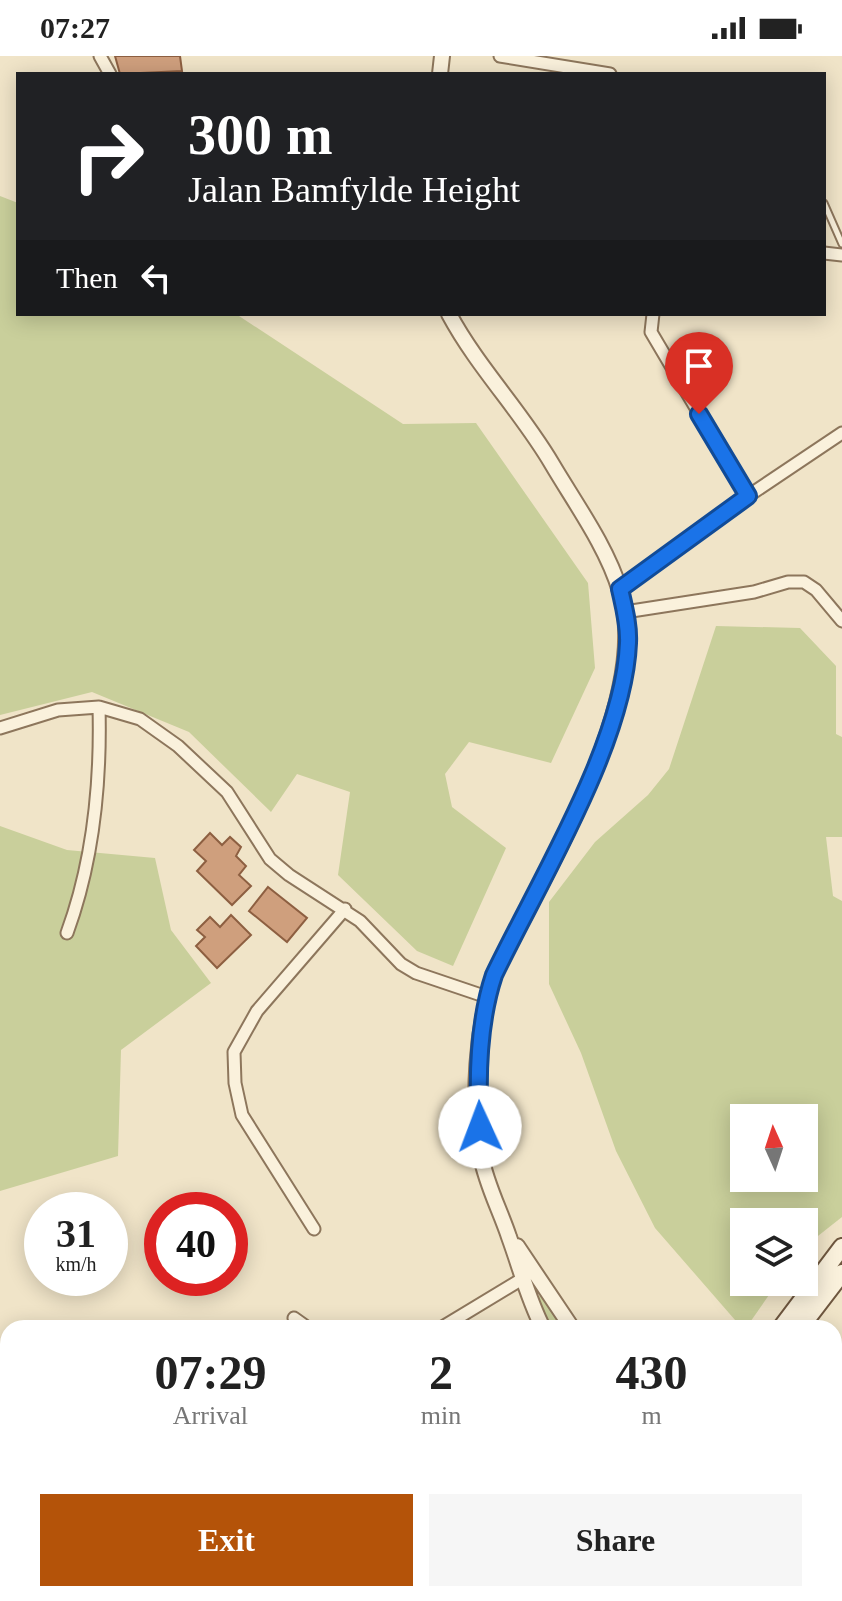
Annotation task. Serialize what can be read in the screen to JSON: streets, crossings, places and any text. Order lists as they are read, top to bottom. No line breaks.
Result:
{"north":"top","page":{"status":"07:27","turn":["300 m","Jalan Bamfylde Height"],"then":"Then","speed":"31 km/h","limit":"40","eta":["07:29","Arrival","2","min","430","m"],"buttons":["Exit","Share"]}}
